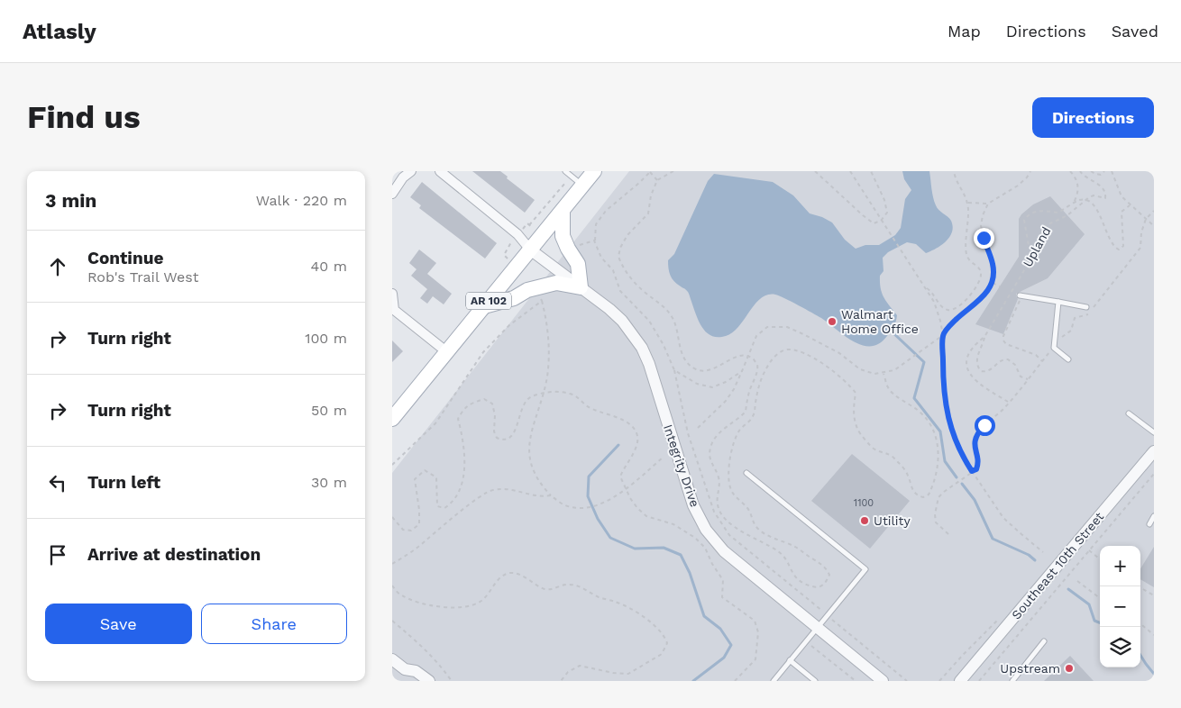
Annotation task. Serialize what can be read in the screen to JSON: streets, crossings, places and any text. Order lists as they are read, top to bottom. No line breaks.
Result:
{"streets":{"main road":["AR 102"],"street":["Integrity Drive","Southeast 10th Street"],"path":["Upland"]},"crossings":[["AR 102","Integrity Drive"]],"places":["Walmart Home Office","Utility","Upstream"],"house_numbers":["1100"],"page":{"header":"Atlasly","nav":["Map","Directions","Saved"],"buttons":["Directions",["Save","Share"]],"title":"Find us","heading":["3 min","Walk · 220 m"],"list":[["Continue","Rob's Trail West","40 m"],["Turn right","100 m"],["Turn right","50 m"],["Turn left","30 m"],"Arrive at destination"],"map_buttons":["+","−"]}}
